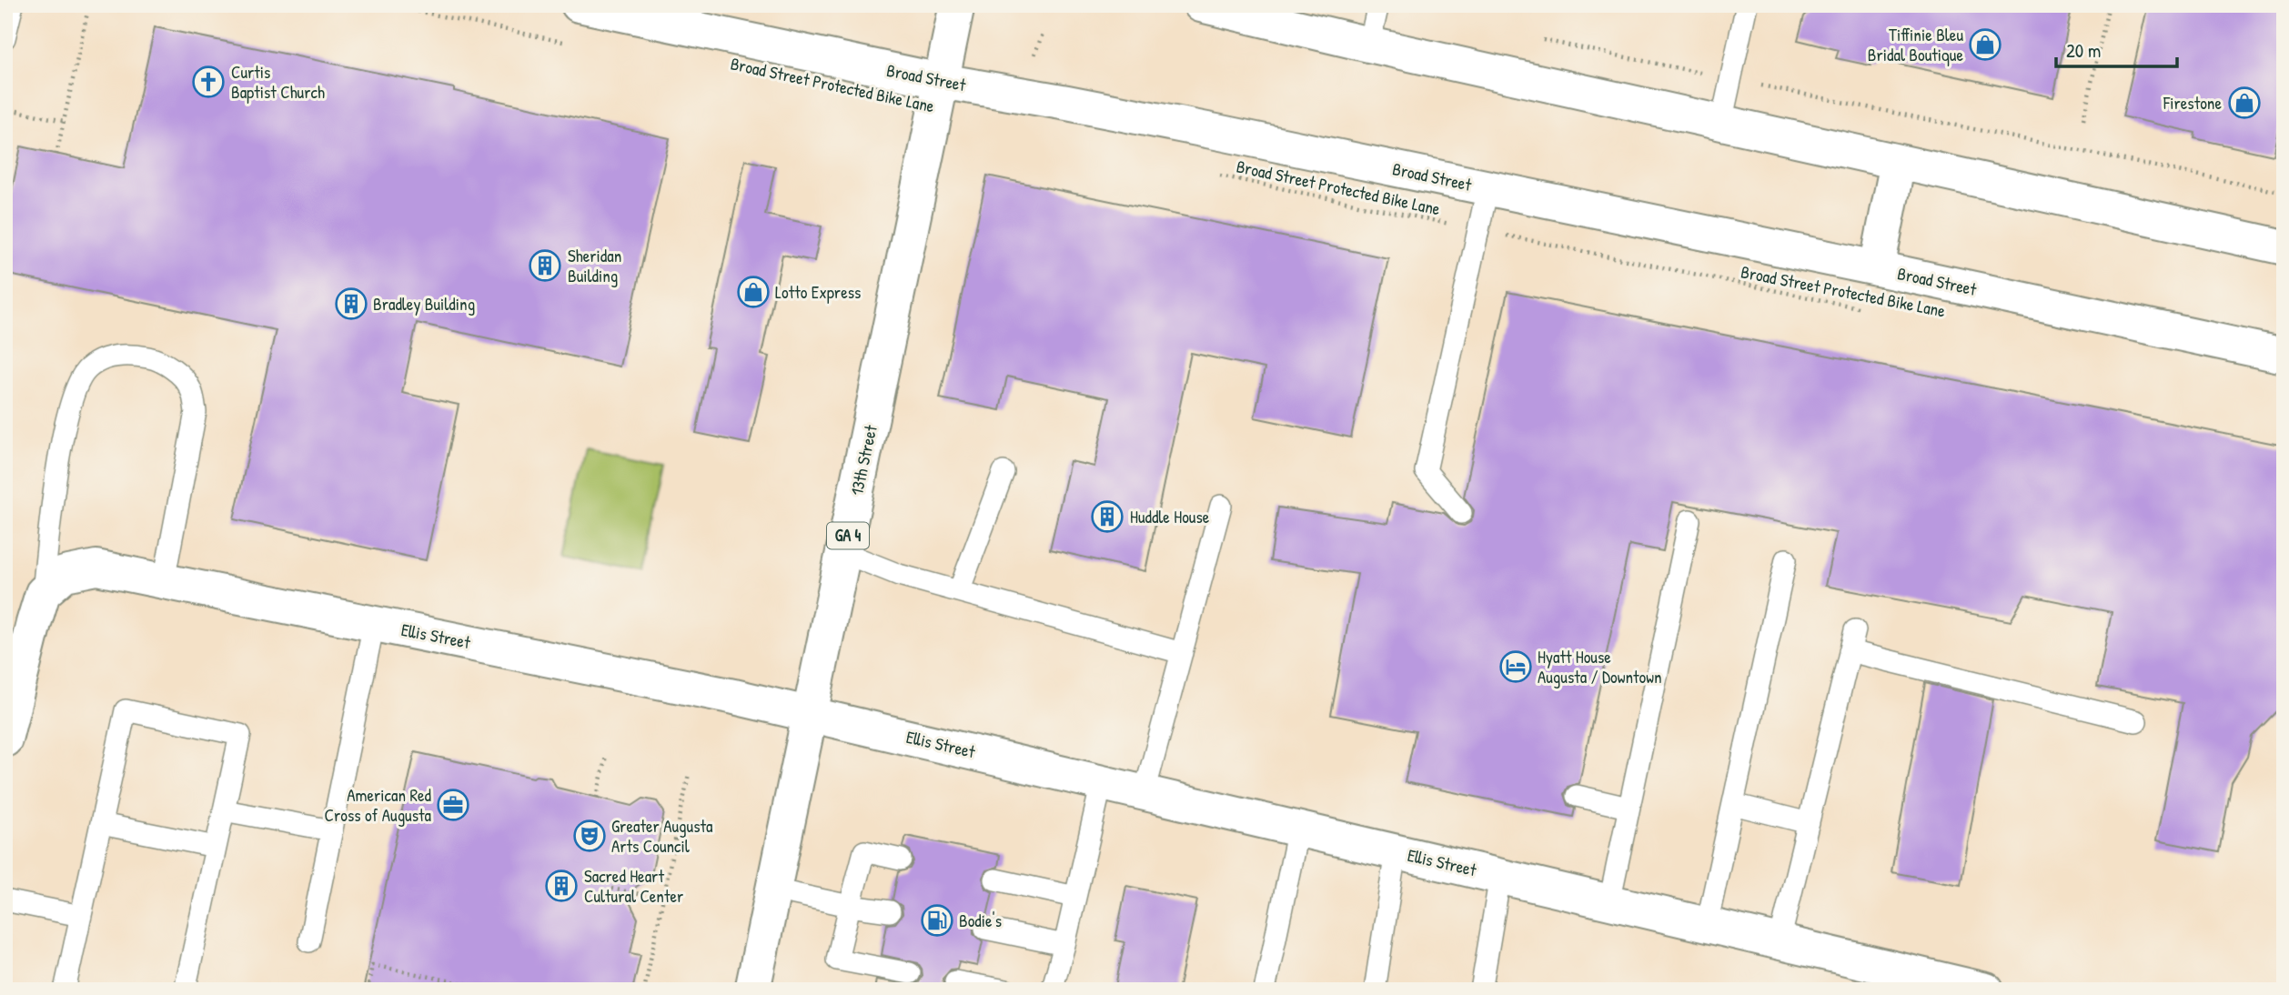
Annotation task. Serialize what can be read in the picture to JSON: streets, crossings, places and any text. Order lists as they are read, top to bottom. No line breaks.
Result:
{"streets":{"main road":["Broad Street","13th Street","GA 4","Ellis Street"],"path":["Broad Street Protected Bike Lane"]},"crossings":[["Broad Street","13th Street"],["13th Street","Ellis Street"]],"places":{"shop":["Tiffinie Bleu Bridal Boutique","Firestone","Lotto Express"],"church":["Curtis Baptist Church"],"building":["Sheridan Building","Bradley Building","Huddle House","Sacred Heart Cultural Center"],"hotel":["Hyatt House Augusta / Downtown"],"office":["American Red Cross of Augusta"],"theatre":["Greater Augusta Arts Council"],"fuel station":["Bodie's"]},"scale_bar":"20 m"}
